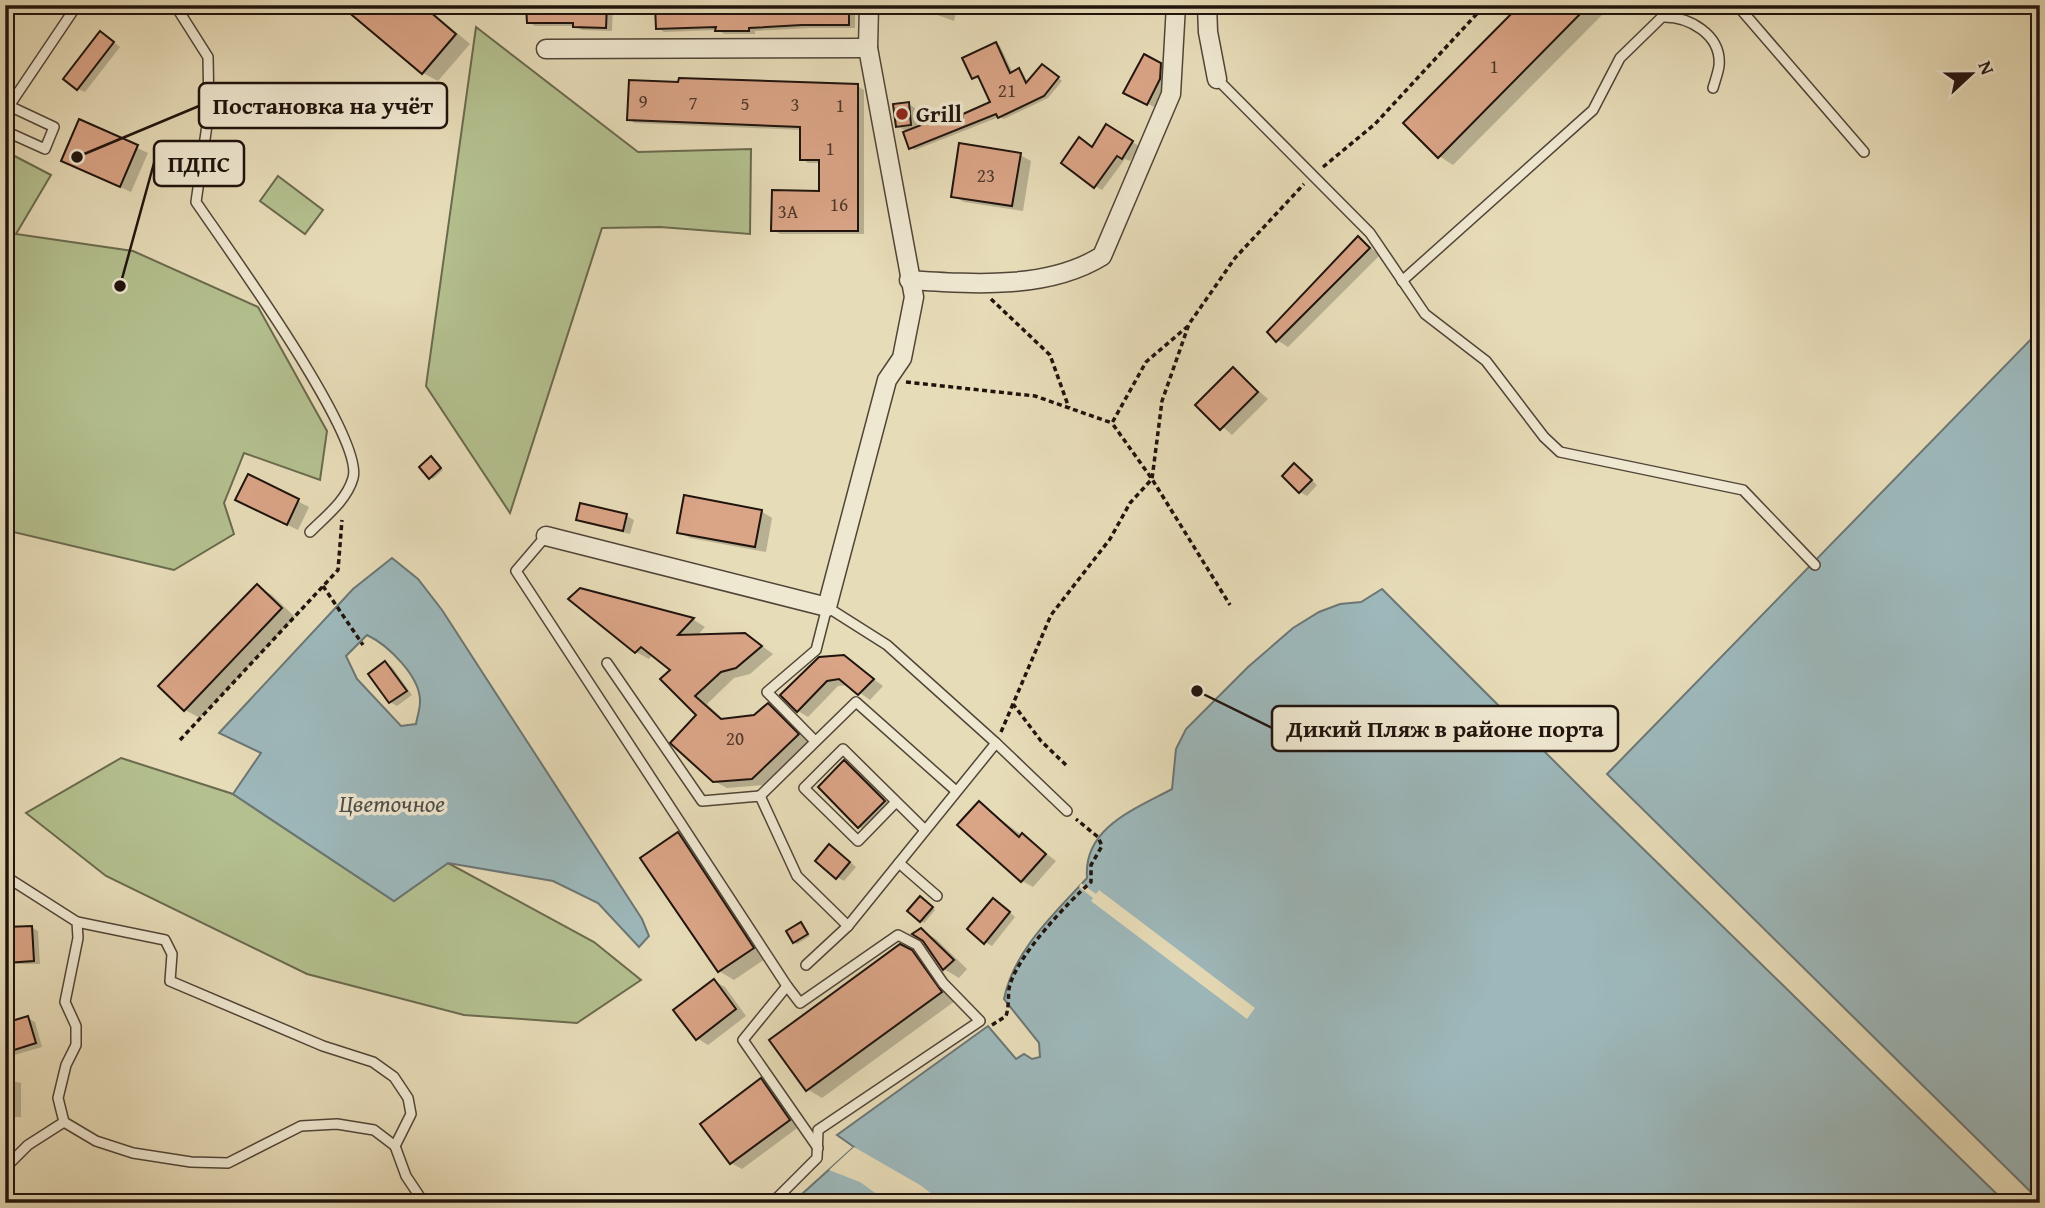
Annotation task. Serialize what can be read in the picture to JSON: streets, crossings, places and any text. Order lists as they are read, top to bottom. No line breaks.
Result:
{"water":["Цветочное"],"places":["Grill","Постановка на учёт","ПДПС","Дикий Пляж в районе порта"],"house_numbers":["1","21","9","7","5","3","1","1","23","16","3А","20"],"north":"right"}
